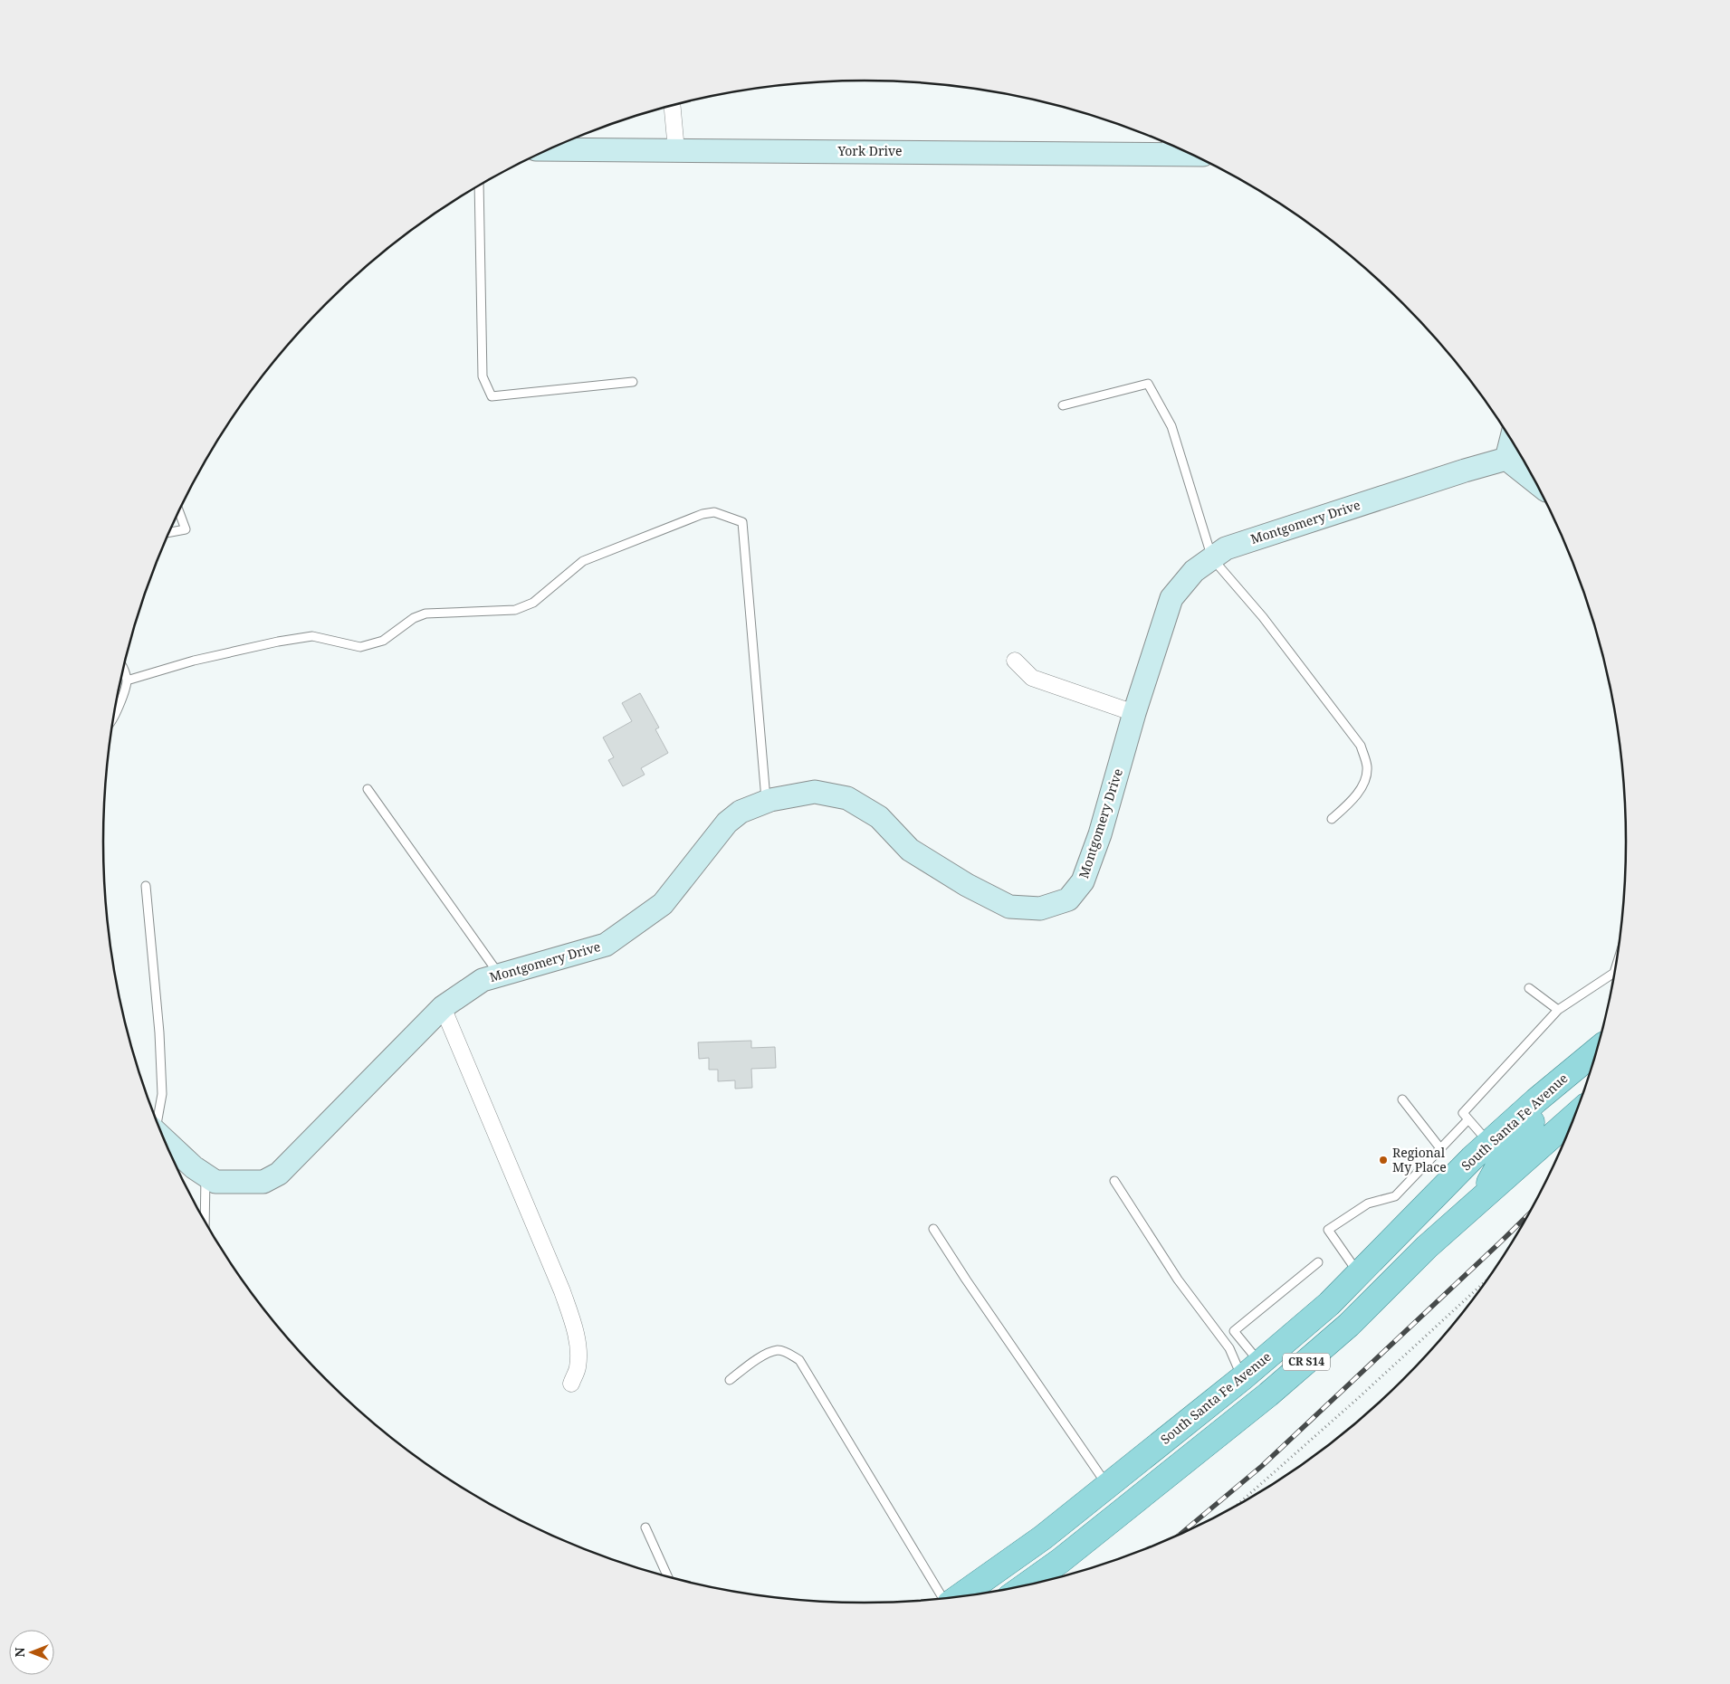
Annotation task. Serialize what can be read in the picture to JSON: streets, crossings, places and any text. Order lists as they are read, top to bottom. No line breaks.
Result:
{"streets":{"main road":["South Santa Fe Avenue","CR S14"],"street":["York Drive","Montgomery Drive"]},"places":["Regional My Place"],"north":"left"}
